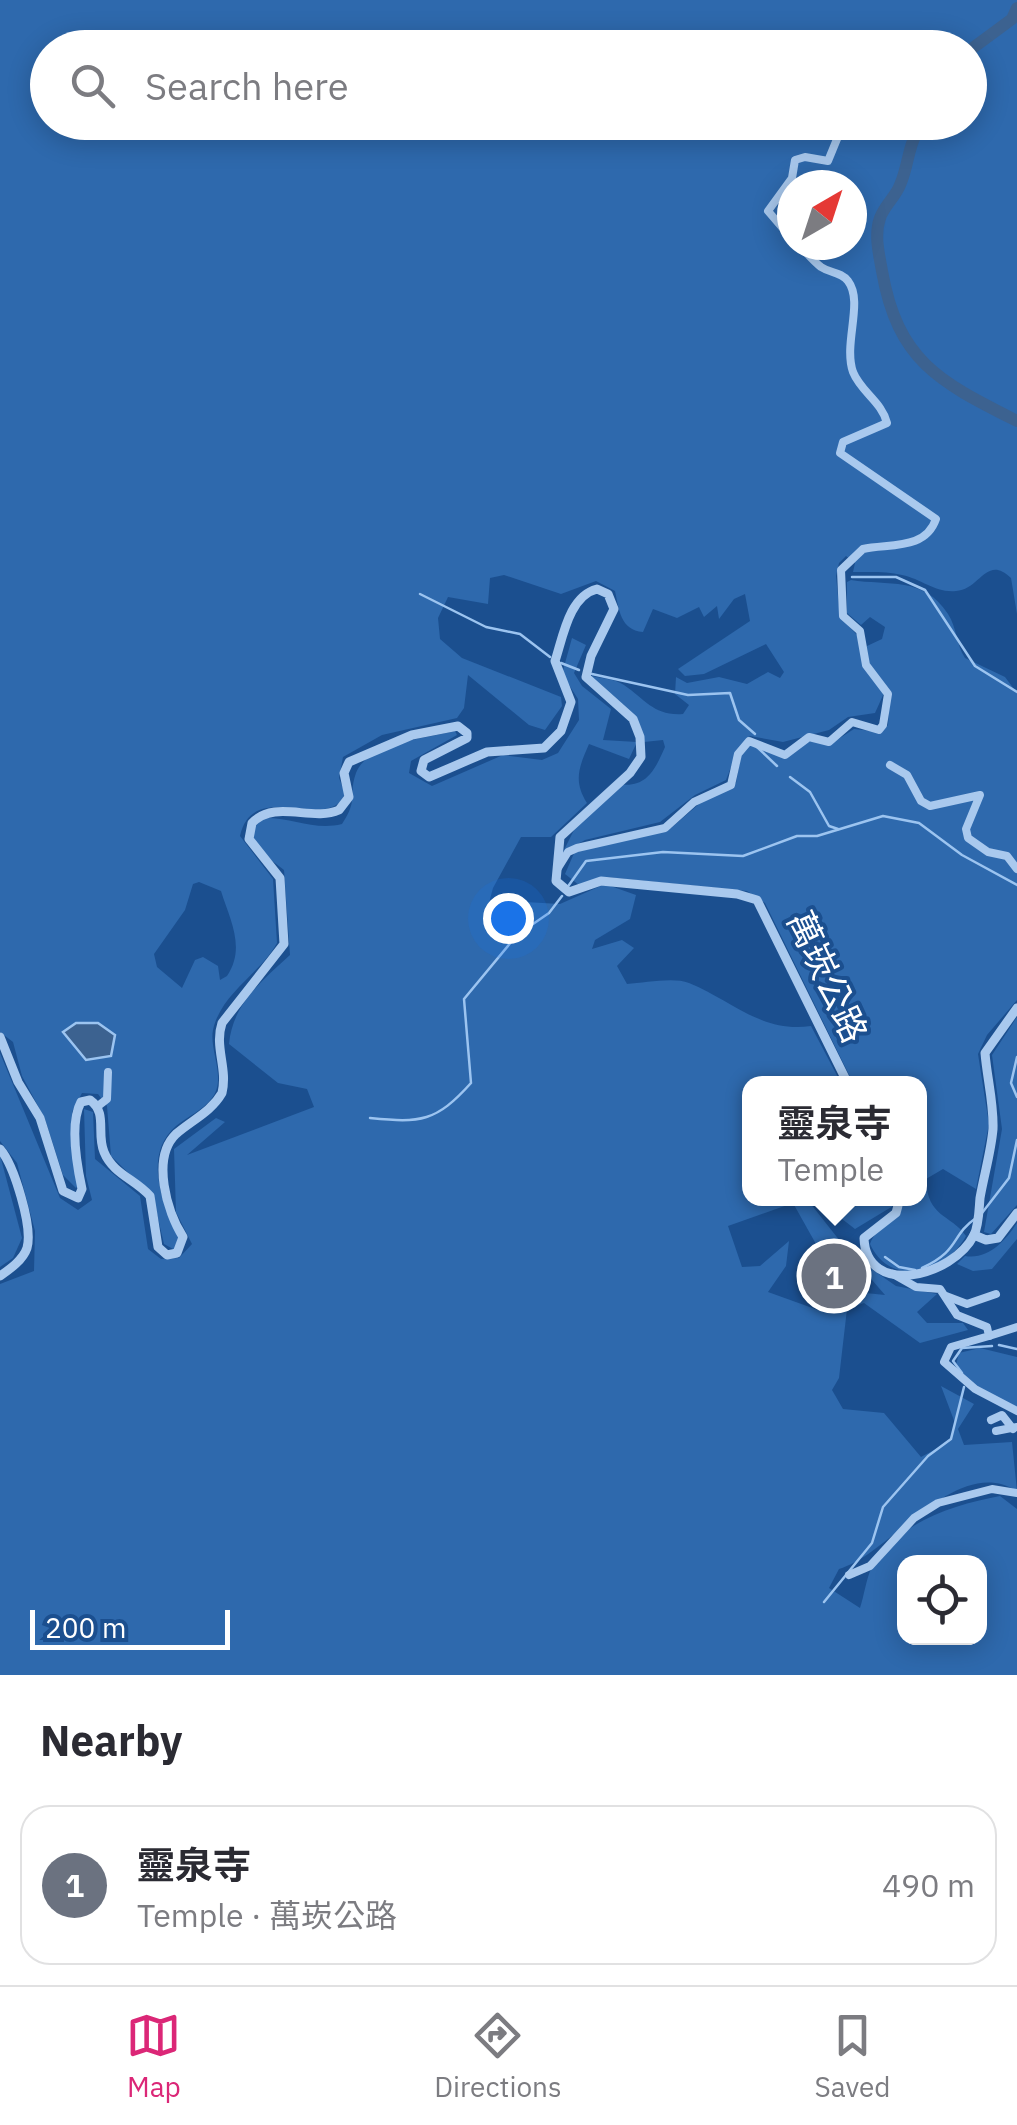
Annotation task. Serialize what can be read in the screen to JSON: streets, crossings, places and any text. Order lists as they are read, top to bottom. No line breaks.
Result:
{"streets":{"street":["萬崁公路"]},"scale_bar":"200 m","north":"top right","page":{"search":"Search here","popup":["靈泉寺","Temple"],"pins":"1","scale":"200 m","heading":"Nearby","list":[{"mark":"1","name":"靈泉寺","note":"Temple · 萬崁公路","value":"490 m"}],"nav":["Map","Directions","Saved"]}}
